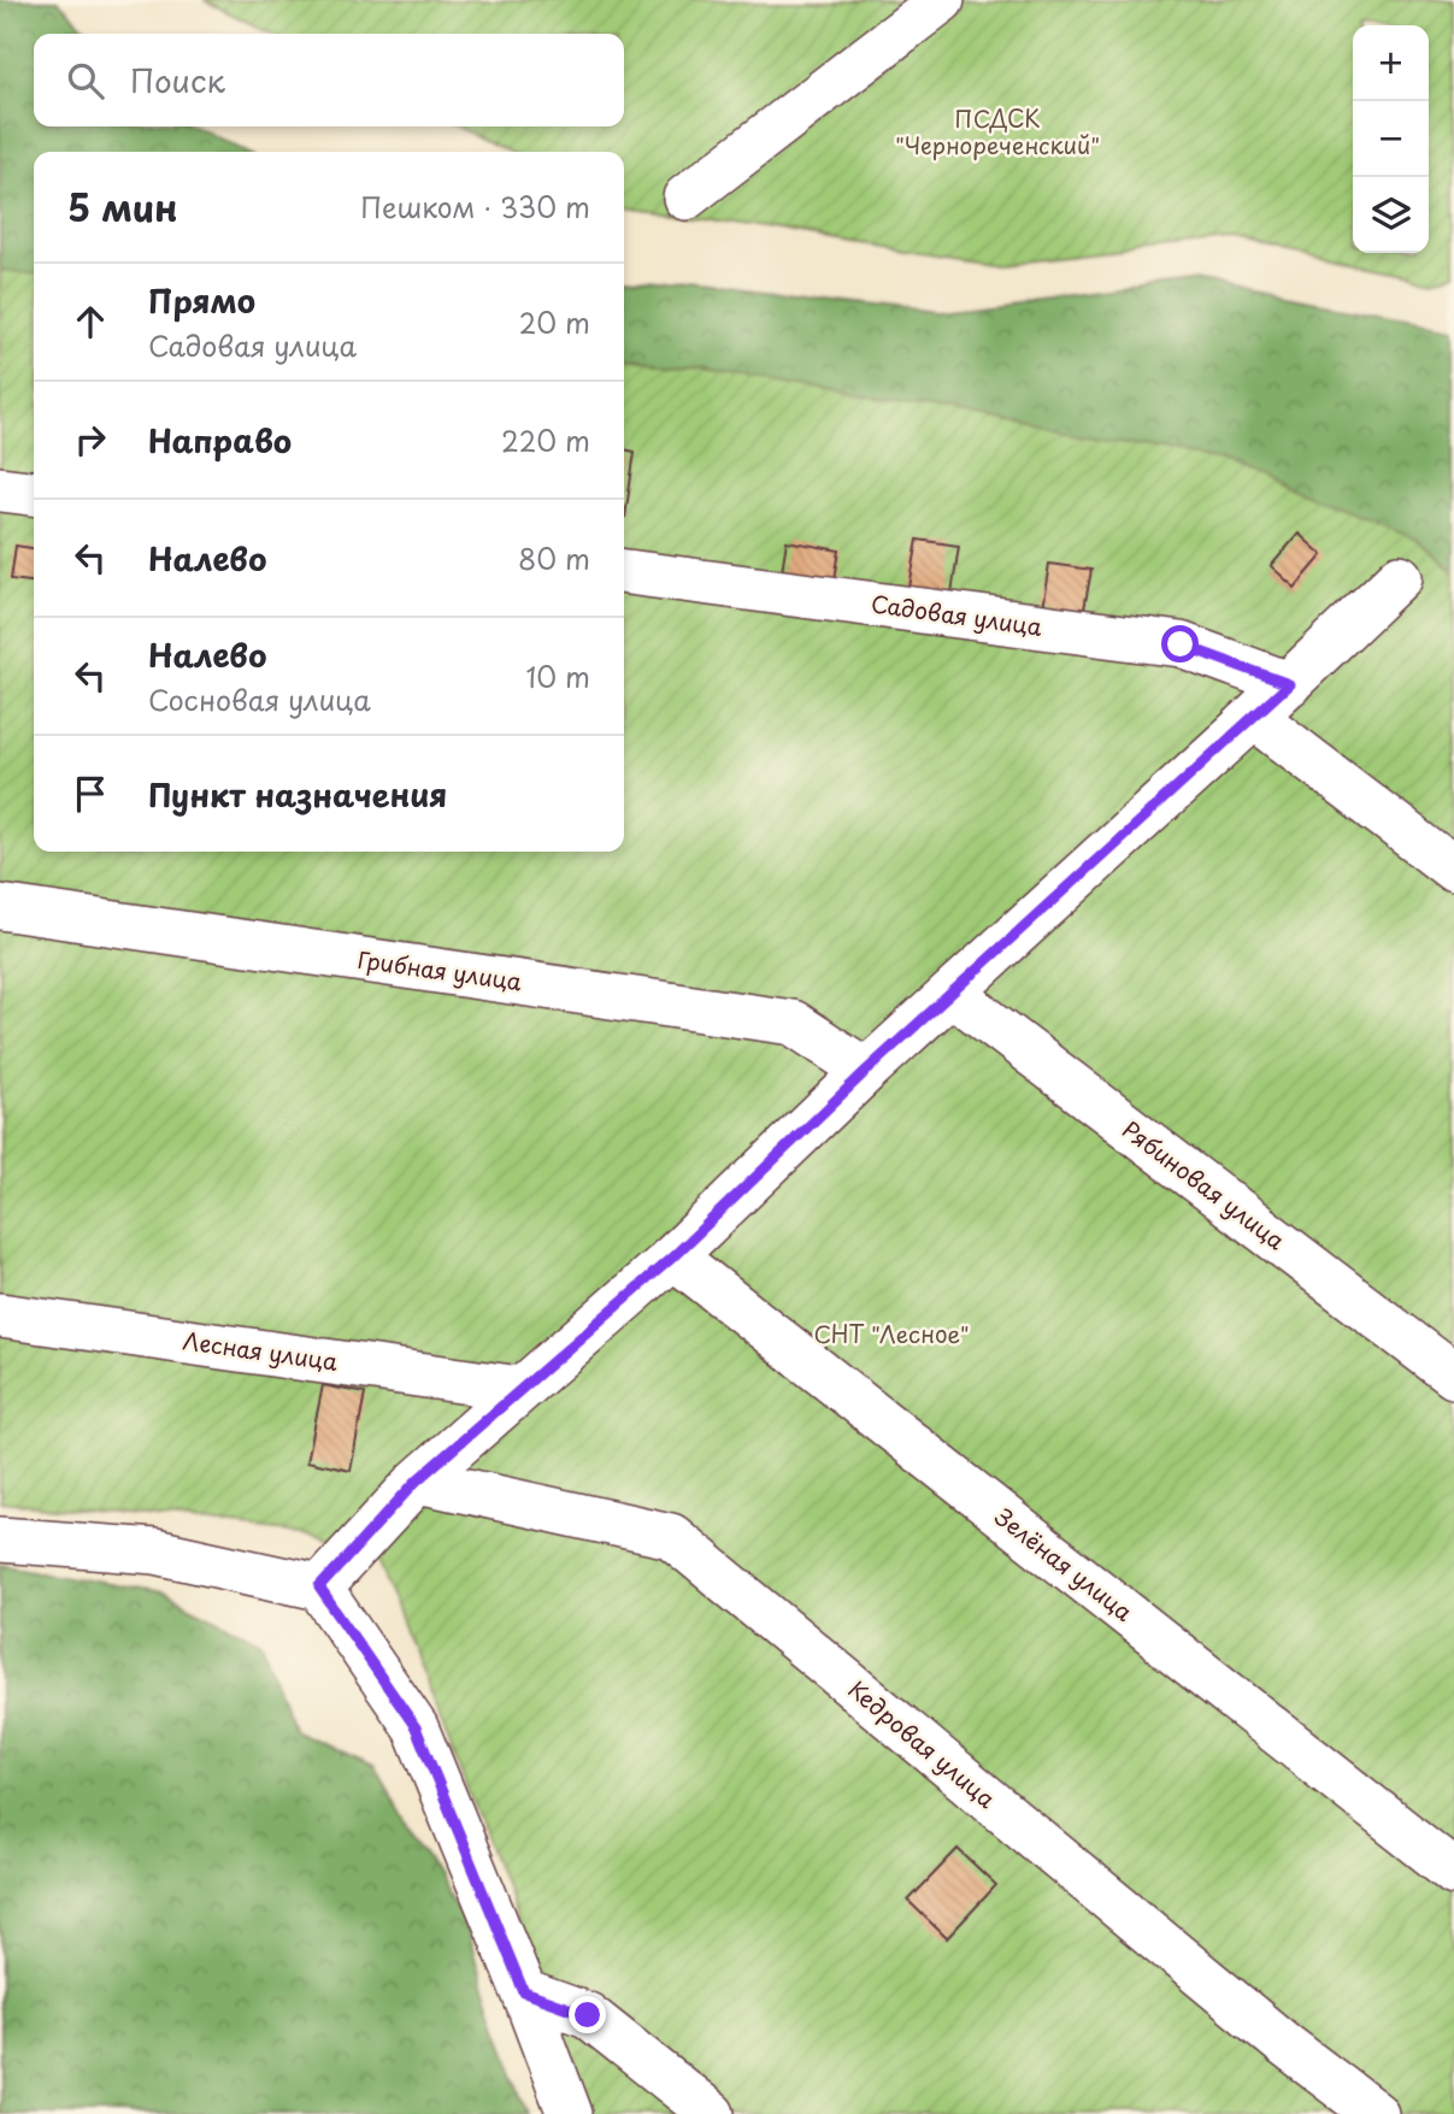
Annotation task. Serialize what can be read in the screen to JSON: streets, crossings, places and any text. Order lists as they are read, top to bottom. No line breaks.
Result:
{"streets":{"street":["Садовая улица","Грибная улица","Рябиновая улица","Лесная улица","Зелёная улица","Кедровая улица"]},"parks":["ПСДСК \"Чернореченский\"","СНТ \"Лесное\""],"page":{"map_buttons":["+","−"],"search":"Поиск","heading":["5 мин","Пешком · 330 m"],"list":[["Прямо","Садовая улица","20 m"],["Направо","220 m"],["Налево","80 m"],["Налево","Сосновая улица","10 m"],"Пункт назначения"]}}
